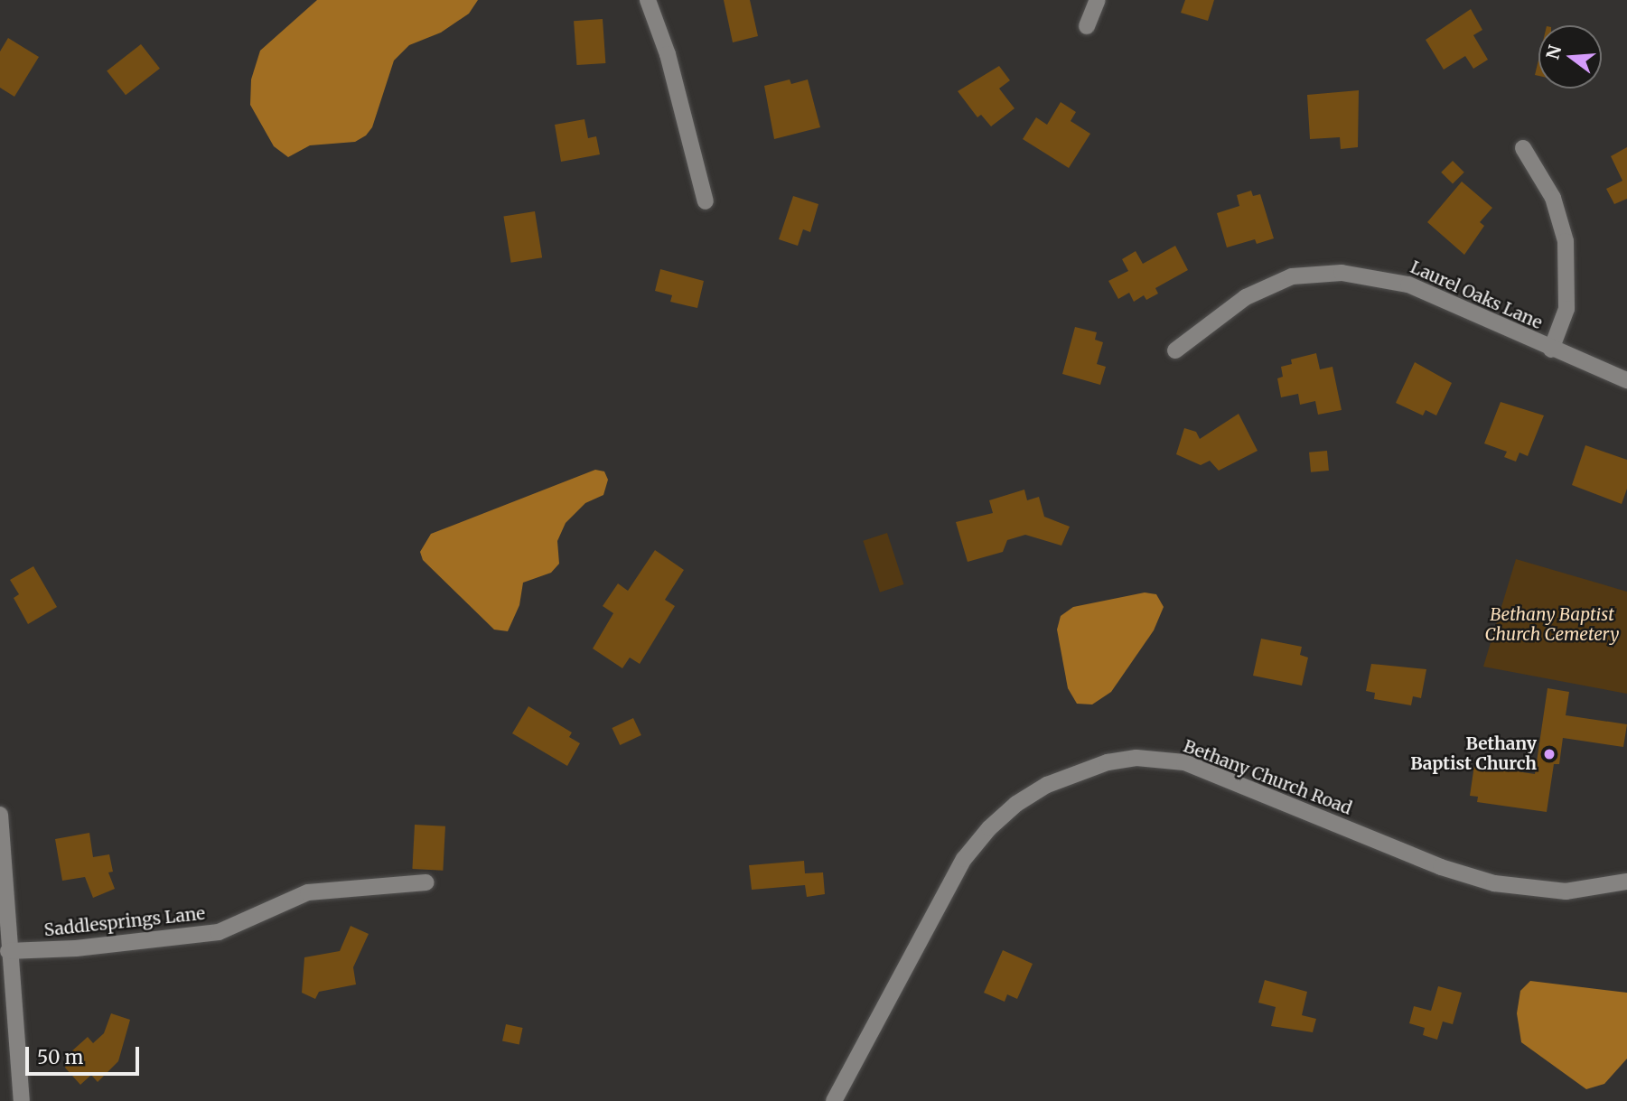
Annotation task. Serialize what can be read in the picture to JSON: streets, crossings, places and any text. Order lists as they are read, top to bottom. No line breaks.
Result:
{"streets":{"street":["Laurel Oaks Lane","Bethany Church Road","Saddlesprings Lane"]},"parks":["Bethany Baptist Church Cemetery"],"places":["Bethany Baptist Church"],"scale_bar":"50 m","north":"left"}
